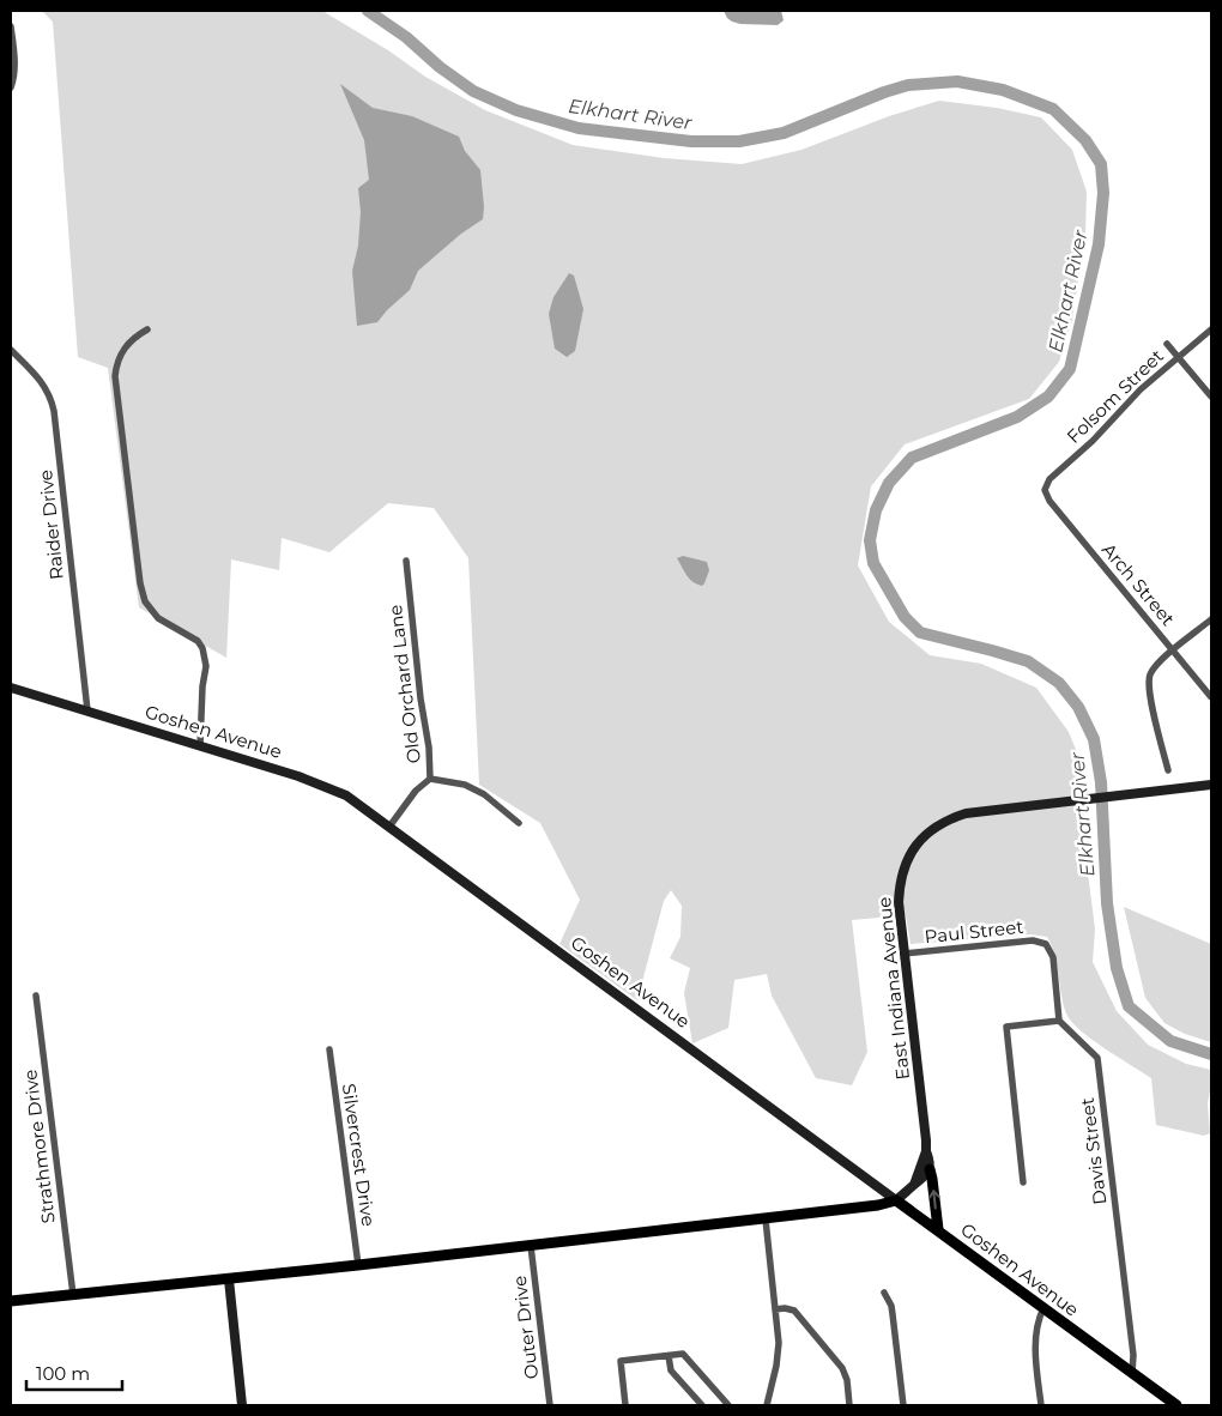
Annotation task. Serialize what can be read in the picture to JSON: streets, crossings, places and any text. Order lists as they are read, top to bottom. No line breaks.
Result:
{"streets":{"main road":["Goshen Avenue"],"street":["Folsom Street","Raider Drive","Arch Street","Old Orchard Lane","Paul Street","East Indiana Avenue","Strathmore Drive","Davis Street","Silvercrest Drive","Outer Drive"]},"crossings":[["Folsom Street","Arch Street"],["Raider Drive","Goshen Avenue"],["Old Orchard Lane","Goshen Avenue"],["Goshen Avenue","East Indiana Avenue"],["Goshen Avenue","Davis Street"],["Paul Street","East Indiana Avenue"],["Paul Street","Davis Street"]],"water":["Elkhart River"],"scale_bar":"100 m"}
